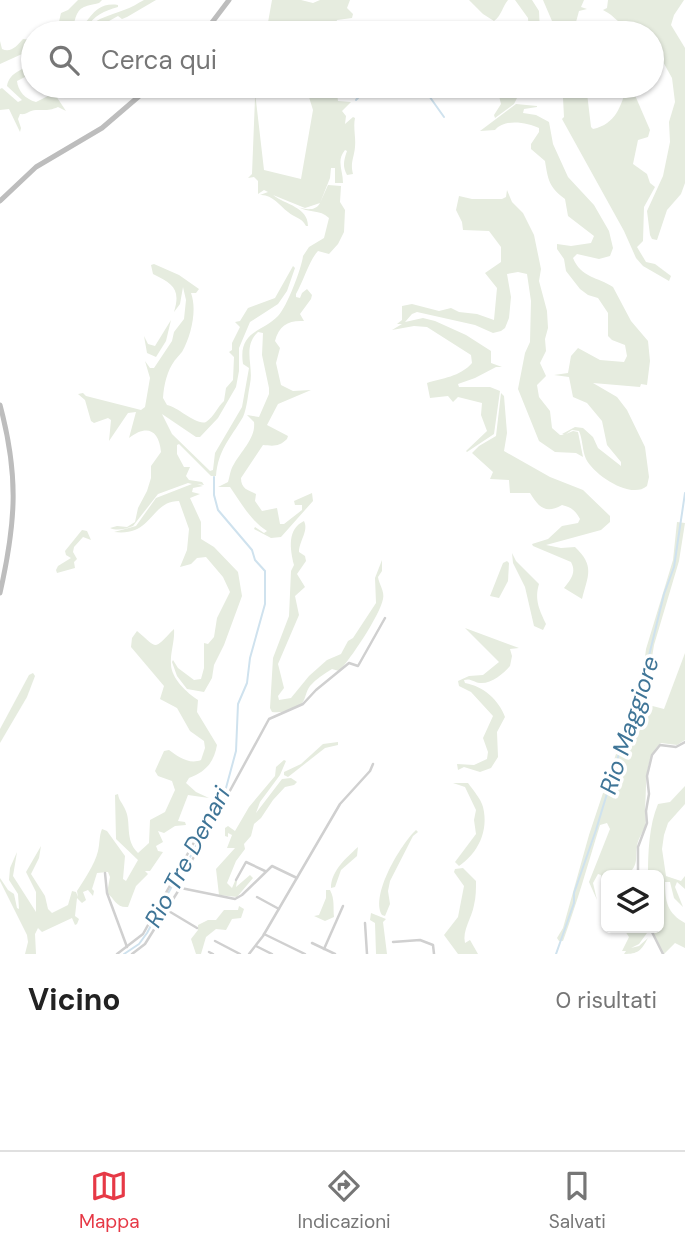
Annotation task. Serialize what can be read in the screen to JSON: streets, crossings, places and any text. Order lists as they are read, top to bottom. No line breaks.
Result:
{"water":["Rio Maggiore","Rio Tre Denari"],"page":{"search":"Cerca qui","heading":["Vicino","0 risultati"],"nav":["Mappa","Indicazioni","Salvati"]}}
